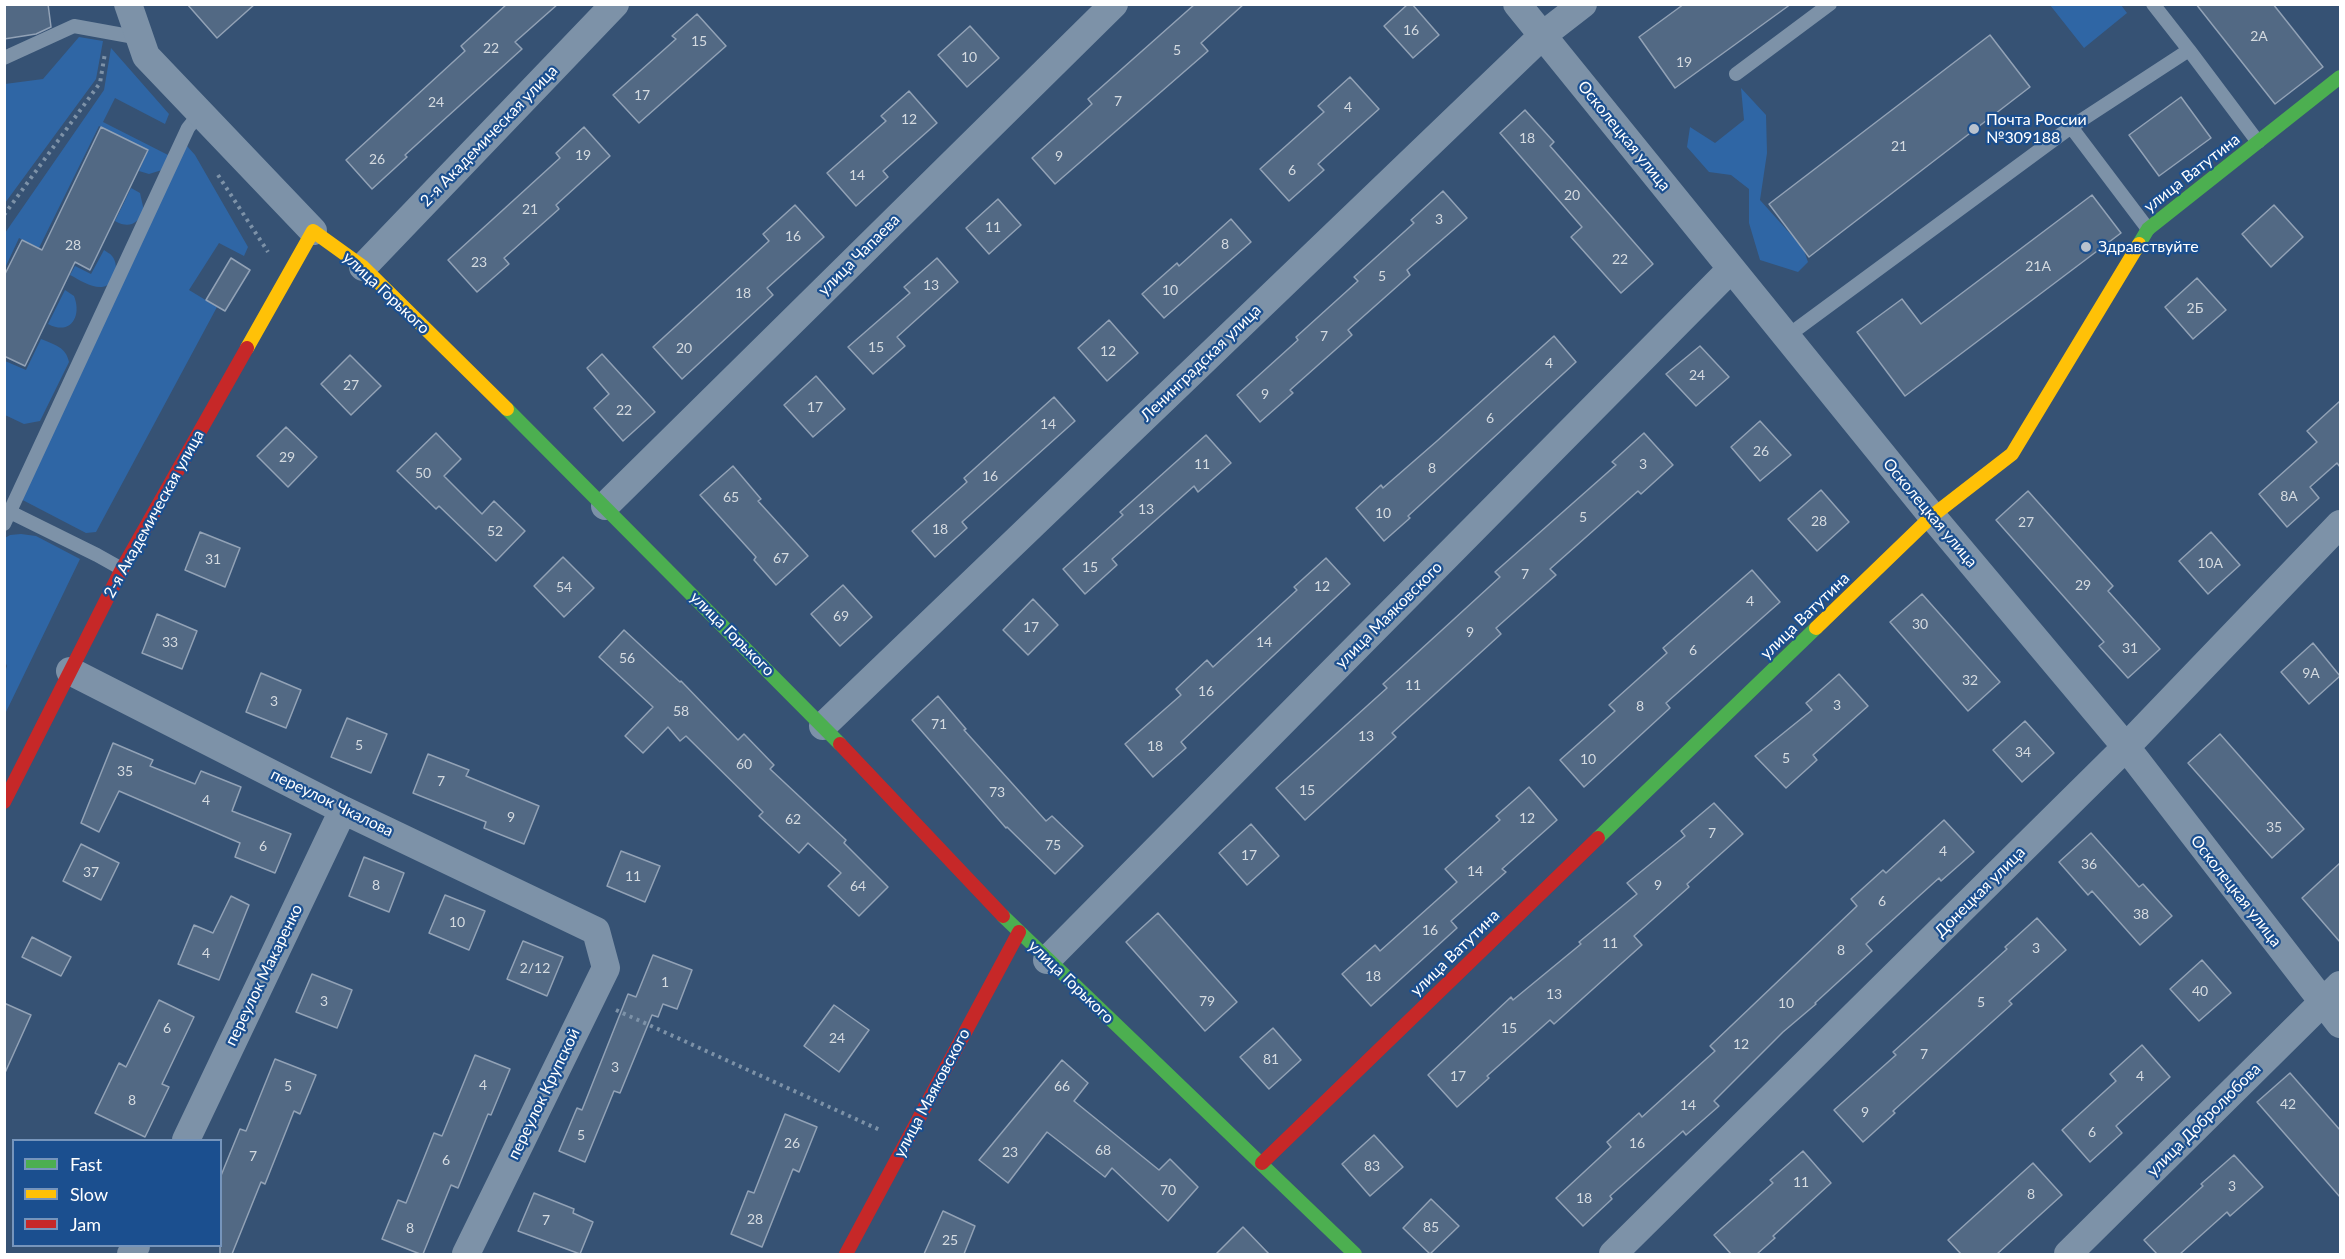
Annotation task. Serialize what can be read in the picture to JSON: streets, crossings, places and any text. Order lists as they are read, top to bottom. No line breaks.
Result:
{"streets":{"street":["2-я Академическая улица","Осколецкая улица","улица Ватутина","улица Чапаева","улица Горького","Ленинградская улица","улица Маяковского","переулок Чкалова","Донецкая улица","переулок Макаренко","переулок Крупской","улица Добролюбова"]},"crossings":[["2-я Академическая улица","улица Горького"],["2-я Академическая улица","переулок Чкалова"],["Осколецкая улица","улица Ватутина"],["Осколецкая улица","Ленинградская улица"],["Осколецкая улица","улица Маяковского"],["Осколецкая улица","Донецкая улица"],["Осколецкая улица","улица Добролюбова"],["улица Ватутина","улица Горького"],["улица Чапаева","улица Горького"],["улица Горького","Ленинградская улица"],["улица Горького","улица Маяковского"],["переулок Чкалова","переулок Макаренко"],["переулок Чкалова","переулок Крупской"]],"places":["Почта России №309188","Здравствуйте"],"house_numbers":["16","2А","15","22","5","10","19","17","7","24","4","12","18","21","19","9","26","6","14","20","21","3","11","16","8","28","22","23","21А","5","13","10","18","2Б","7","15","20","12","4","24","27","9","17","22","6","14","26","29","11","3","8","50","16","8А","65","13","10","5","28","27","18","52","67","31","10А","15","7","29","12","54","4","69","30","17","9","33","14","31","6","56","9А","32","11","16","3","3","8","58","71","13","5","18","34","5","10","60","35","7","15","73","4","9","12","62","35","7","75","6","4","17","36","14","37","11","8","9","64","6","38","10","16","11","3","8","4","2/12","18","1","40","13","3","79","5","10","6","15","24","12","7","81","3","17","4","4","5","66","8","42","14","9","6","5","26","16","68","23","7","6","83","11","3","70","8","18","28","7","85","8","25"],"legend":["Fast","Slow","Jam"]}
